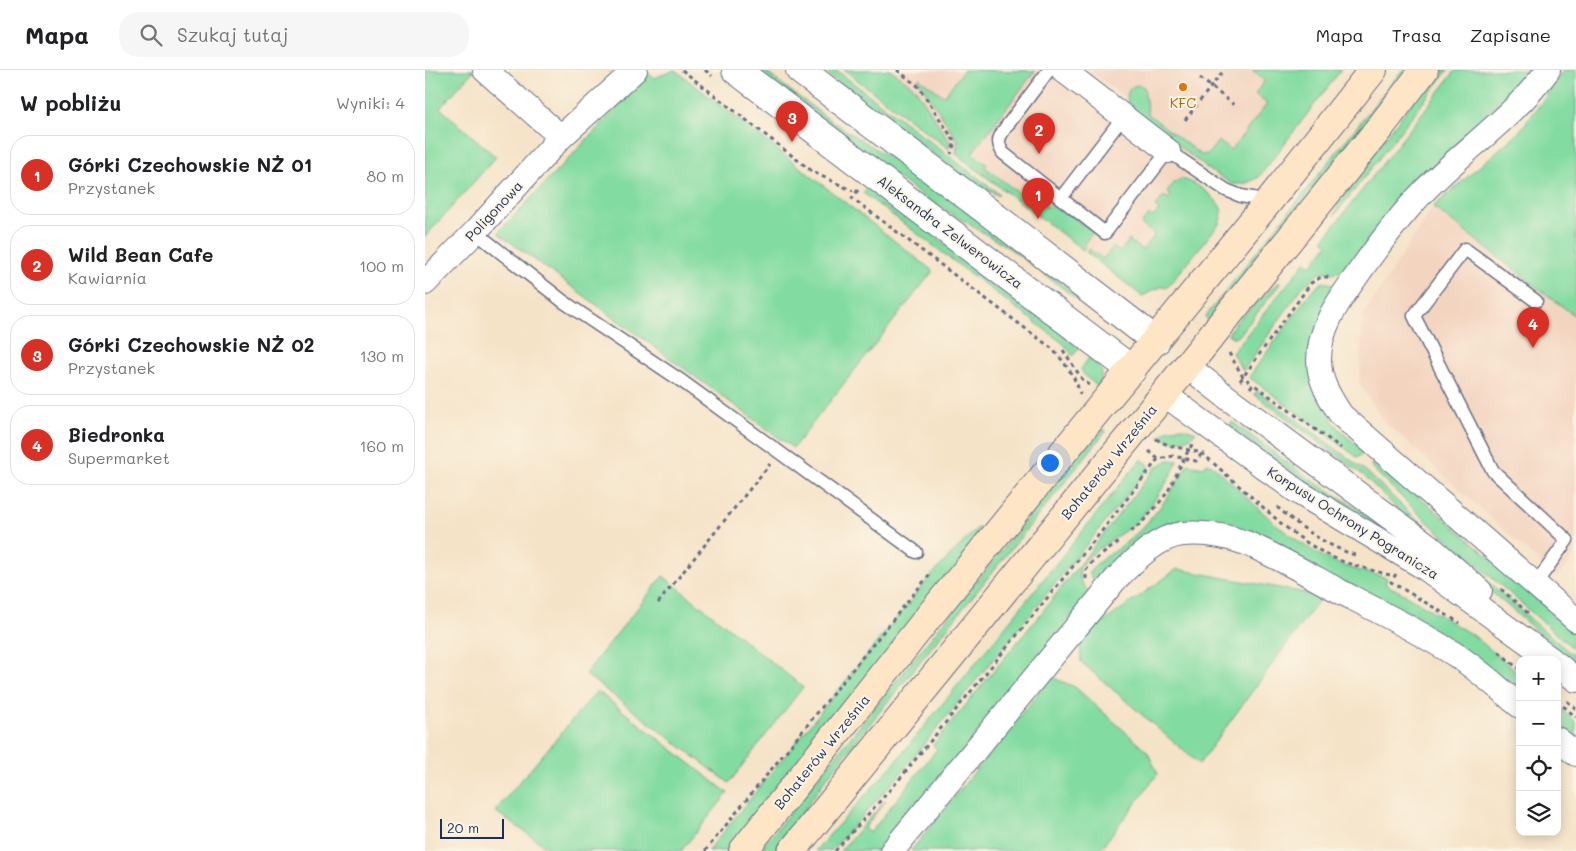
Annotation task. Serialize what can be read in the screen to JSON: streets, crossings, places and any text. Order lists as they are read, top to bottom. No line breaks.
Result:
{"streets":{"main road":["Aleksandra Zelwerowicza","Bohaterów Września"],"street":["Poligonowa","Korpusu Ochrony Pogranicza"]},"crossings":[["Aleksandra Zelwerowicza","Bohaterów Września"],["Aleksandra Zelwerowicza","Korpusu Ochrony Pogranicza"],["Bohaterów Września","Korpusu Ochrony Pogranicza"]],"places":["KFC"],"scale_bar":"20 m","page":{"header":"Mapa","search":"Szukaj tutaj","nav":["Mapa","Trasa","Zapisane"],"heading":["W pobliżu","Wyniki: 4"],"pins":["3","2","1","4"],"list":[{"mark":"1","name":"Górki Czechowskie NŻ 01","note":"Przystanek","value":"80 m"},{"mark":"2","name":"Wild Bean Cafe","note":"Kawiarnia","value":"100 m"},{"mark":"3","name":"Górki Czechowskie NŻ 02","note":"Przystanek","value":"130 m"},{"mark":"4","name":"Biedronka","note":"Supermarket","value":"160 m"}],"map_buttons":["+","−"],"scale":"20 m"}}
